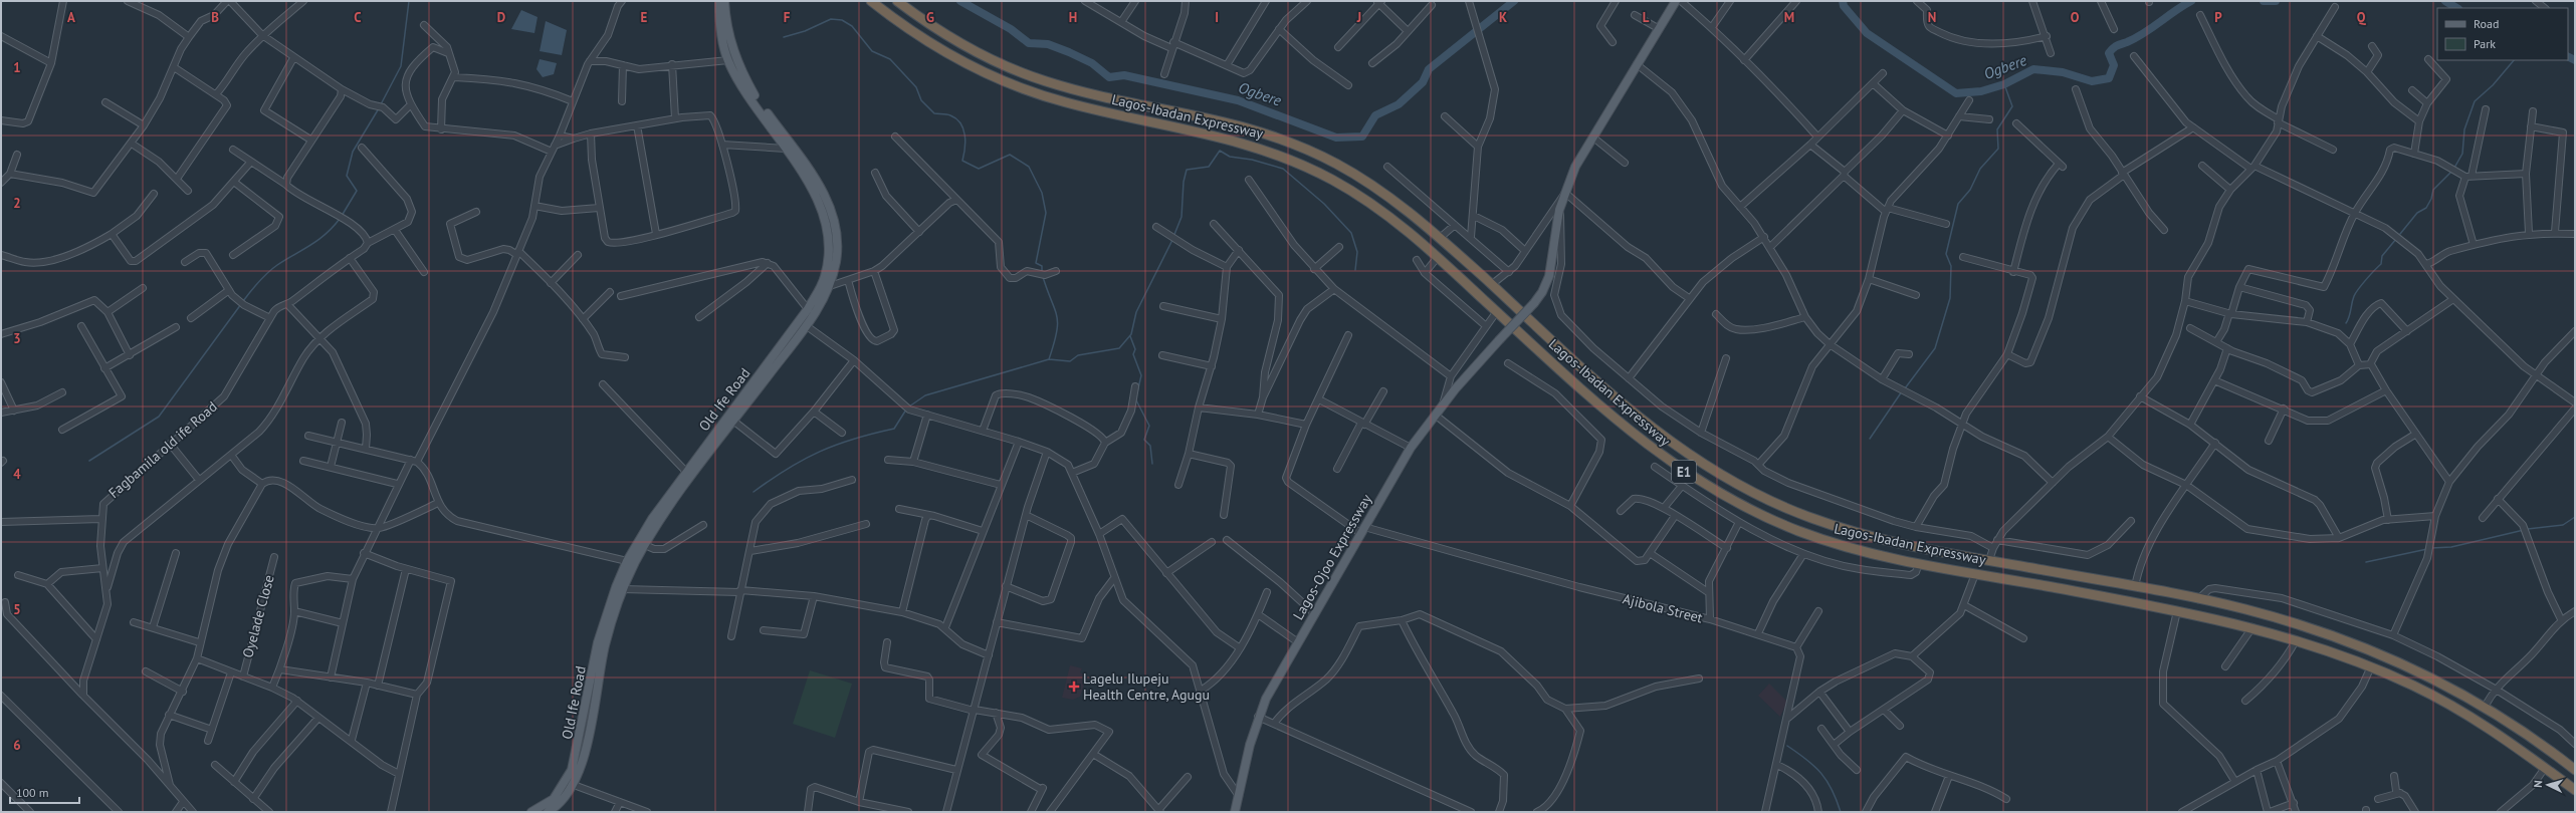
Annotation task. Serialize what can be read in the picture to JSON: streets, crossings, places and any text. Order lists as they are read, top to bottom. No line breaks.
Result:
{"streets":{"highway":["Lagos-Ibadan Expressway","E1"],"main road":["Old Ife Road","Lagos-Ojoo Expressway"],"street":["Fagbamila old ife Road","Ajibola Street","Oyelade Close"]},"crossings":[["Lagos-Ojoo Expressway","Ajibola Street"]],"water":["Ogbere"],"places":{"health":["Lagelu Ilupeju Health Centre, Agugu"]},"legend":["Road","Park"],"scale_bar":"100 m","north":"left","grid":{"columns":["A","B","C","D","E","F","G","H","I","J","K","L","M","N","O","P","Q"],"rows":["1","2","3","4","5","6"]}}
